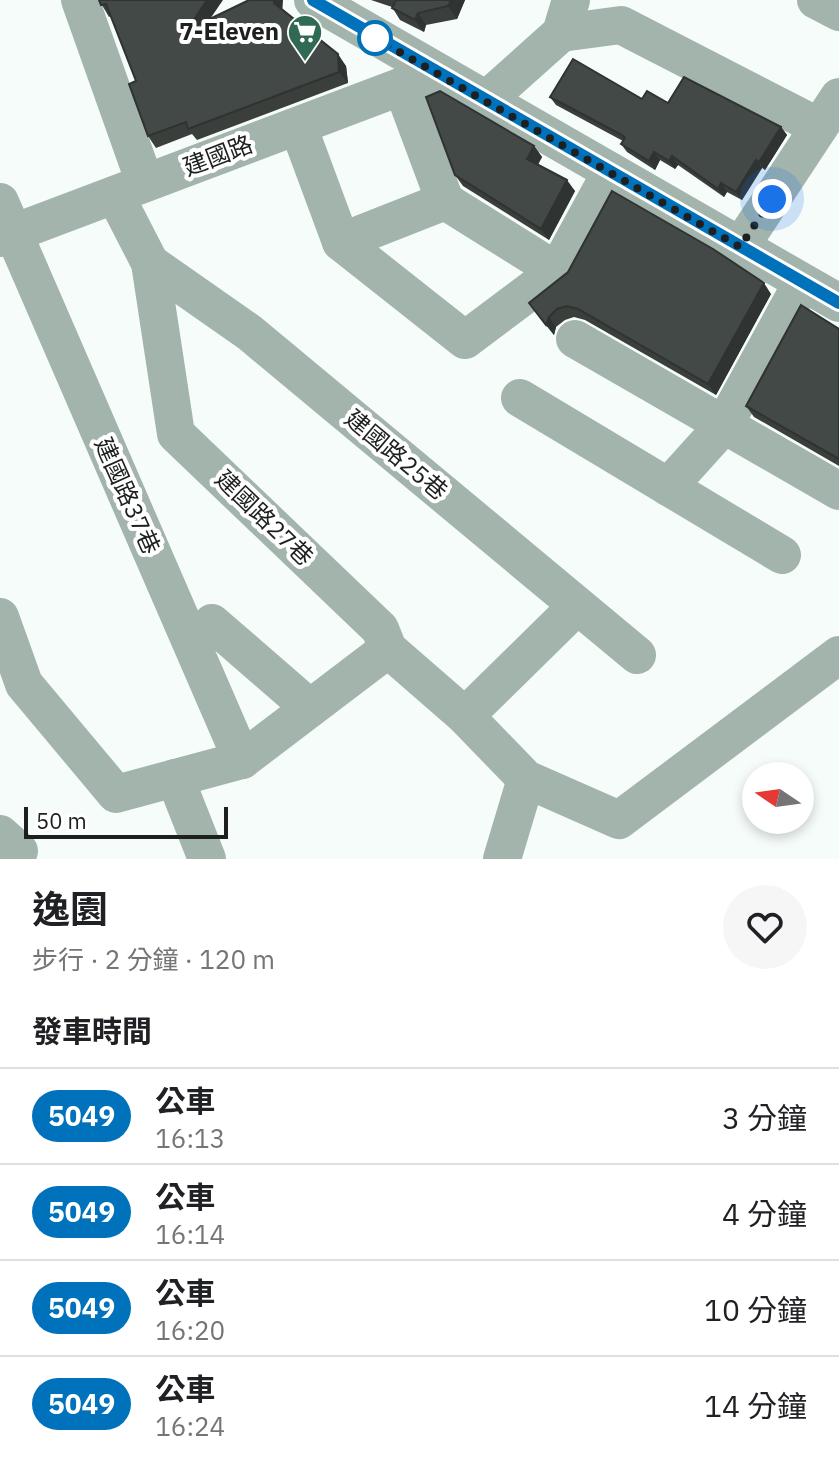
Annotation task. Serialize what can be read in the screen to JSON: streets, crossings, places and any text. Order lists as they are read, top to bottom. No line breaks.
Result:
{"streets":{"street":["建國路","建國路25巷","建國路37巷","建國路27巷"]},"crossings":[["建國路","建國路37巷"],["建國路","建國路27巷"],["建國路25巷","建國路27巷"]],"places":{"supermarket":["7-Eleven"]},"lines":["bus line 5049"],"scale_bar":"50 m","north":"left","page":{"scale":"50 m","heading":[["逸園","步行 · 2 分鐘 · 120 m"],"發車時間"],"list":[{"mark":"5049","name":"公車","note":"16:13","value":"3 分鐘"},{"mark":"5049","name":"公車","note":"16:14","value":"4 分鐘"},{"mark":"5049","name":"公車","note":"16:20","value":"10 分鐘"},{"mark":"5049","name":"公車","note":"16:24","value":"14 分鐘"}]}}
